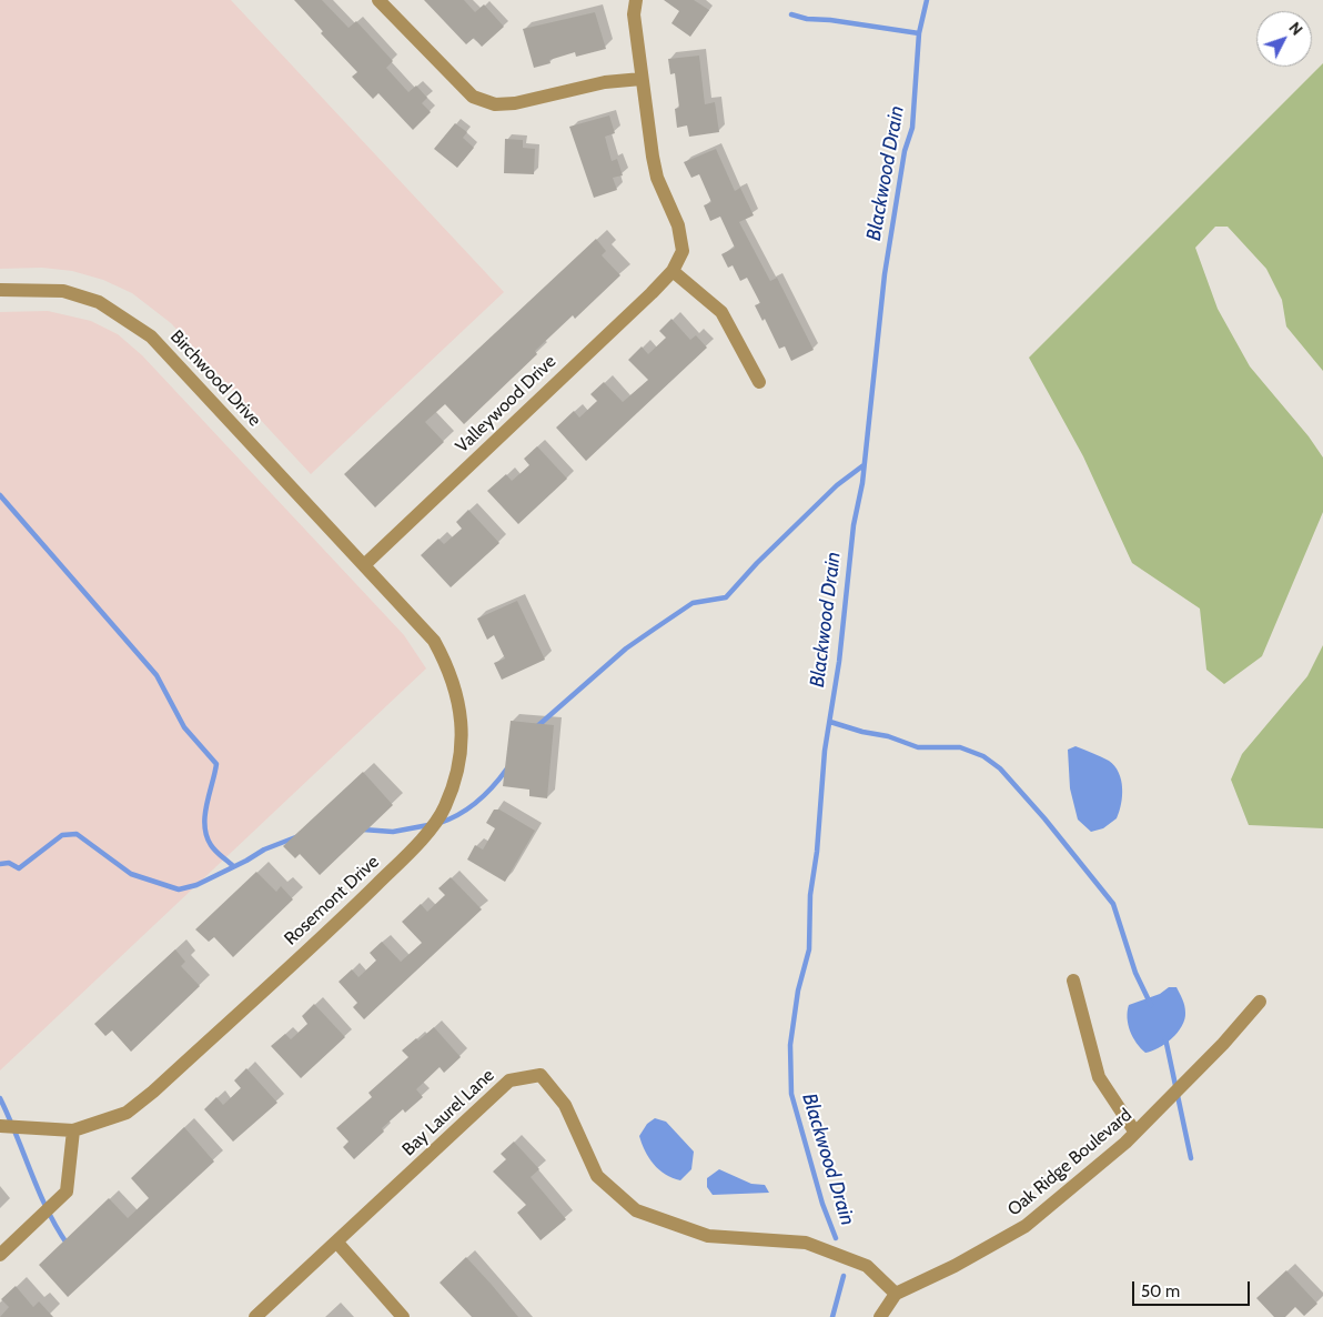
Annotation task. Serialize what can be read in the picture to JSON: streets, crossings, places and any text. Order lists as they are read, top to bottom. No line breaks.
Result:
{"streets":{"street":["Birchwood Drive","Valleywood Drive","Rosemont Drive","Bay Laurel Lane","Oak Ridge Boulevard"]},"crossings":[["Birchwood Drive","Valleywood Drive"],["Birchwood Drive","Rosemont Drive"],["Valleywood Drive","Rosemont Drive"],["Bay Laurel Lane","Oak Ridge Boulevard"]],"water":["Blackwood Drain"],"scale_bar":"50 m","north":"top right"}
